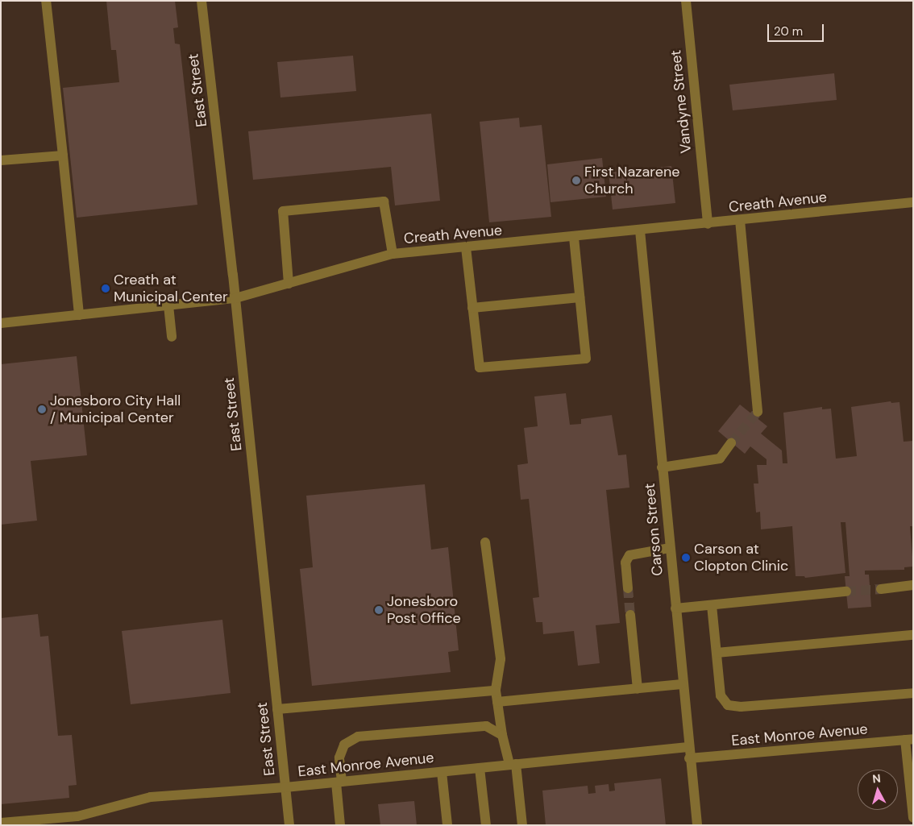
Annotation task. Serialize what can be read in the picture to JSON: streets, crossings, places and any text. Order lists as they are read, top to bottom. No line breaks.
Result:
{"streets":{"street":["East Street","Vandyne Street","Creath Avenue","Carson Street","East Monroe Avenue"]},"crossings":[["East Street","Creath Avenue"],["East Street","East Monroe Avenue"],["Vandyne Street","Creath Avenue"],["Creath Avenue","Carson Street"],["Carson Street","East Monroe Avenue"]],"places":["First Nazarene Church","Creath at Municipal Center","Jonesboro City Hall / Municipal Center","Carson at Clopton Clinic","Jonesboro Post Office"],"scale_bar":"20 m","north":"top"}
